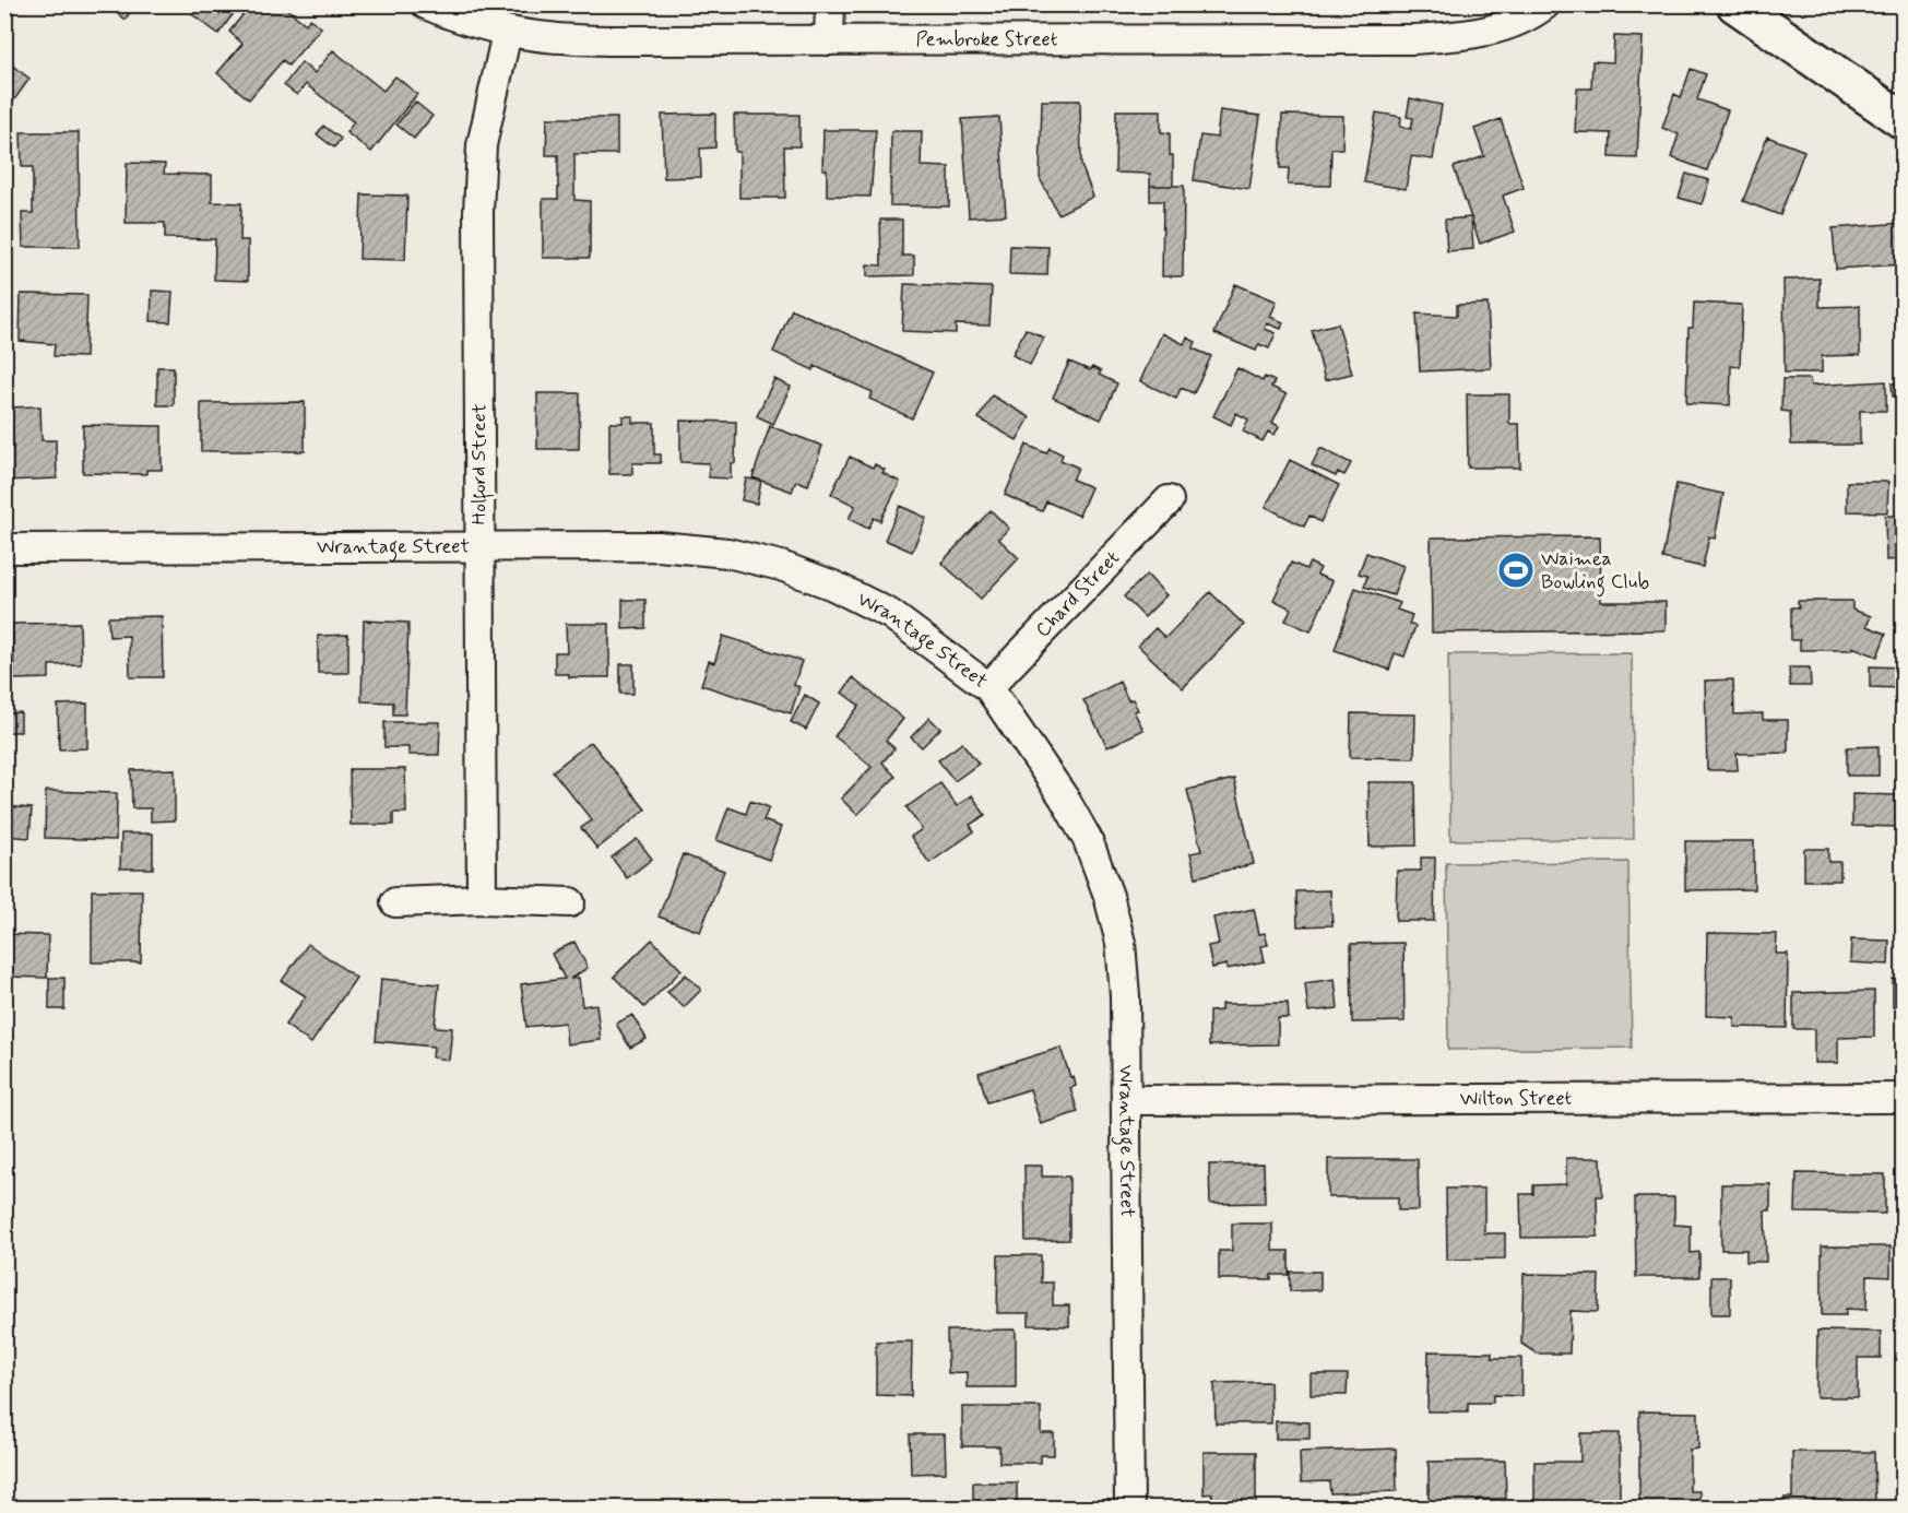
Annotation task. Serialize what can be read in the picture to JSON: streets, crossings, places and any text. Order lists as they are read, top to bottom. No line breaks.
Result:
{"streets":{"street":["Pembroke Street","Holford Street","Wrantage Street","Chard Street","Wilton Street"]},"crossings":[["Pembroke Street","Holford Street"],["Holford Street","Wrantage Street"],["Wrantage Street","Chard Street"],["Wrantage Street","Wilton Street"]],"places":{"sports":["Waimea Bowling Club"]}}
